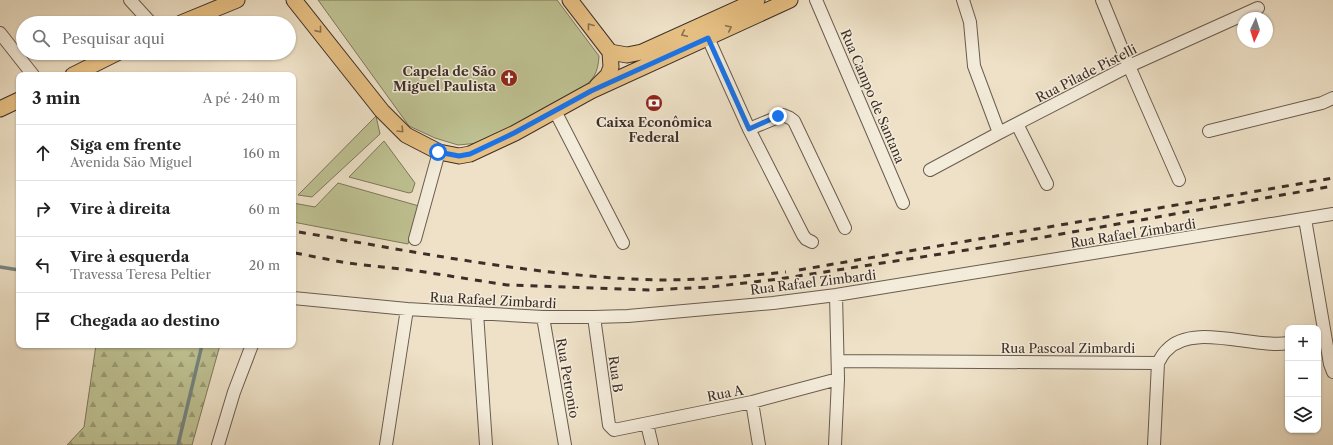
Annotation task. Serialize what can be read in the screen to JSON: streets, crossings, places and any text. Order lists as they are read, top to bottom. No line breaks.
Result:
{"streets":{"street":["Rua Pilade Pistelli","Rua Campo de Santana","Rua Rafael Zimbardi","Rua Pascoal Zimbardi","Rua B","Rua Petronio","Rua A"]},"crossings":[["Rua Rafael Zimbardi","Rua B"],["Rua Rafael Zimbardi","Rua Petronio"],["Rua B","Rua A"]],"places":{"church":["Capela de São Miguel Paulista"],"bank":["Caixa Econômica Federal"]},"north":"bottom","page":{"search":"Pesquisar aqui","heading":["3 min","A pé · 240 m"],"list":[["Siga em frente","Avenida São Miguel","160 m"],["Vire à direita","60 m"],["Vire à esquerda","Travessa Teresa Peltier","20 m"],"Chegada ao destino"],"map_buttons":["+","−"]}}
